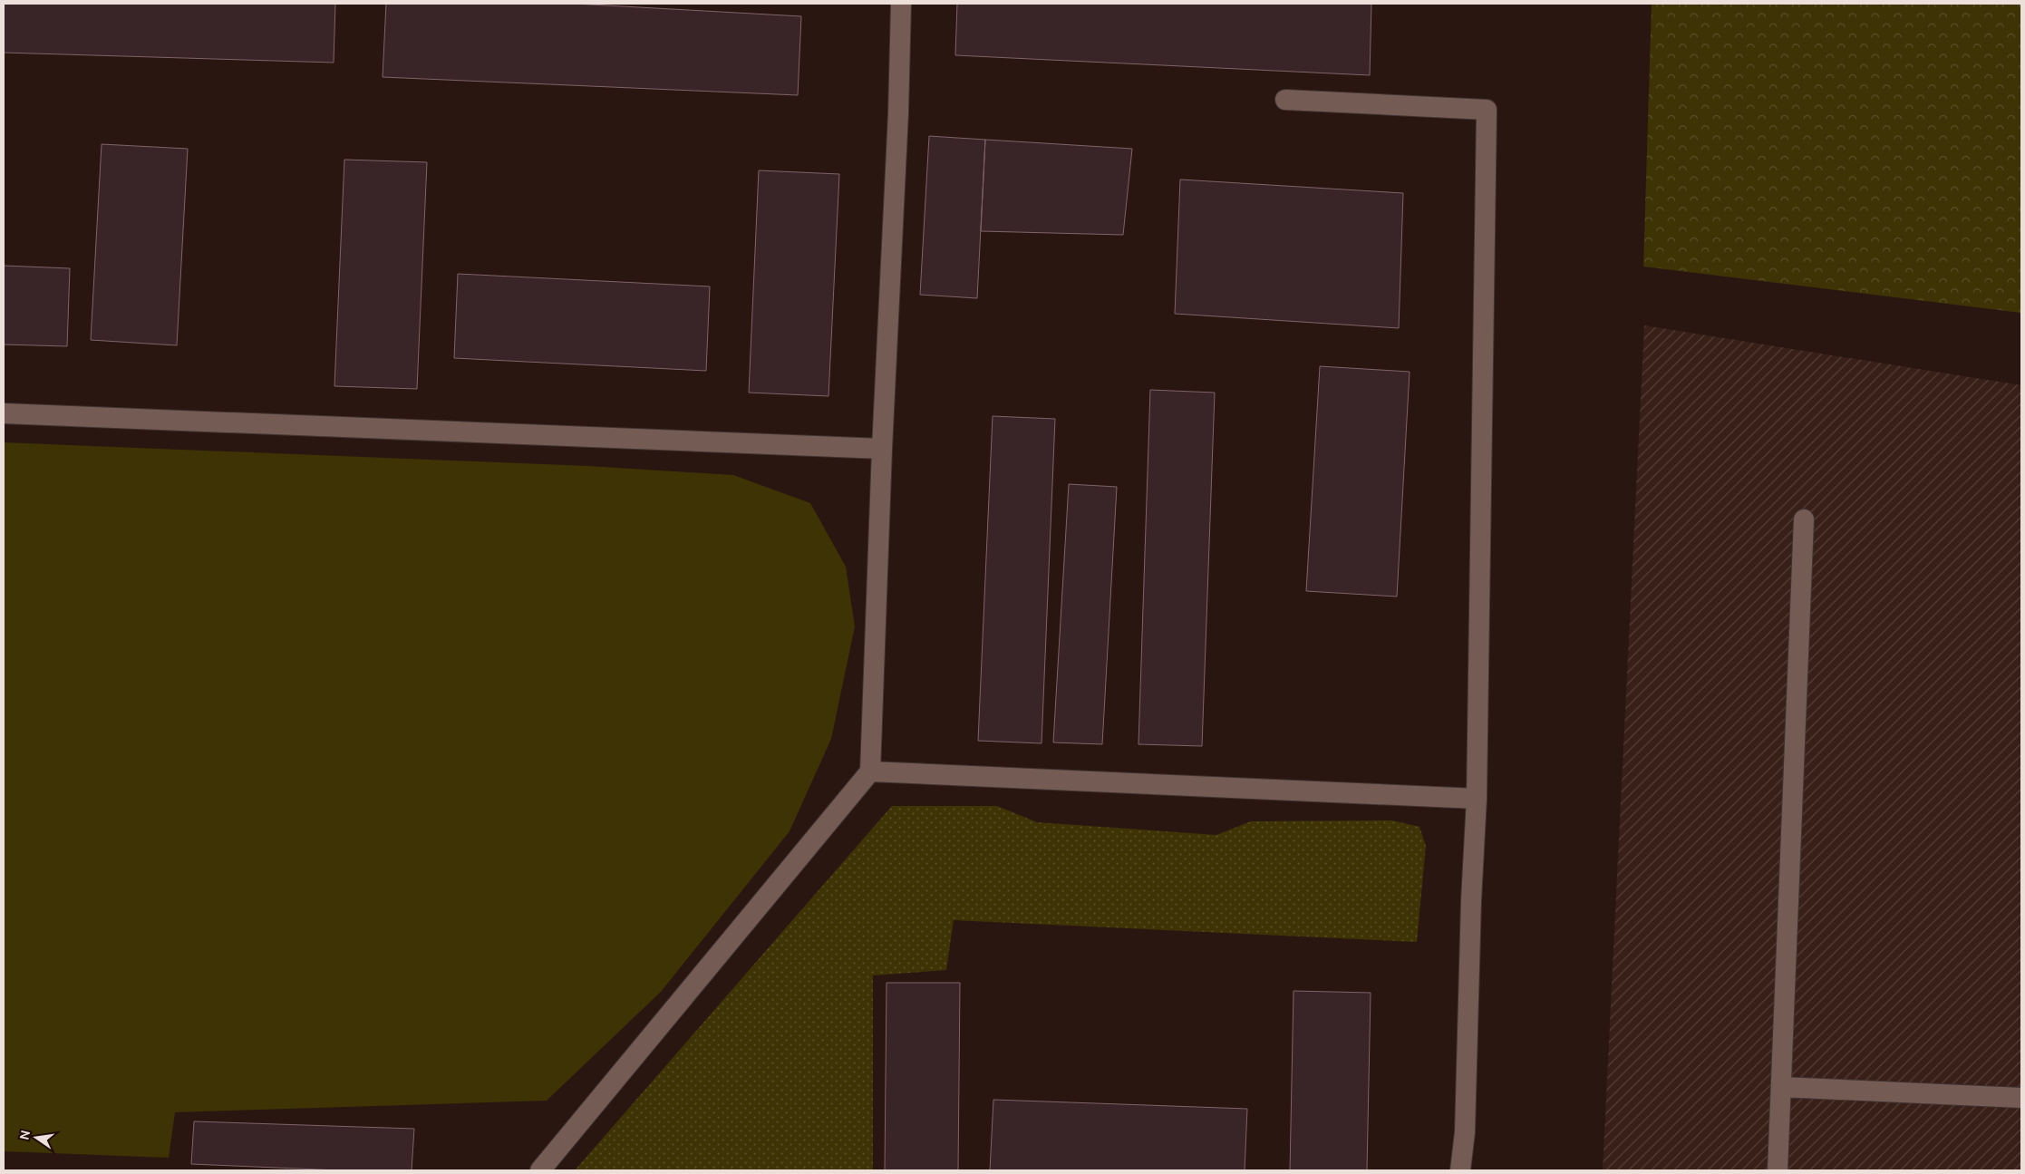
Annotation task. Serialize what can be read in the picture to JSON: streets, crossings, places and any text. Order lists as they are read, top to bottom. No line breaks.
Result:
{"north":"left"}
